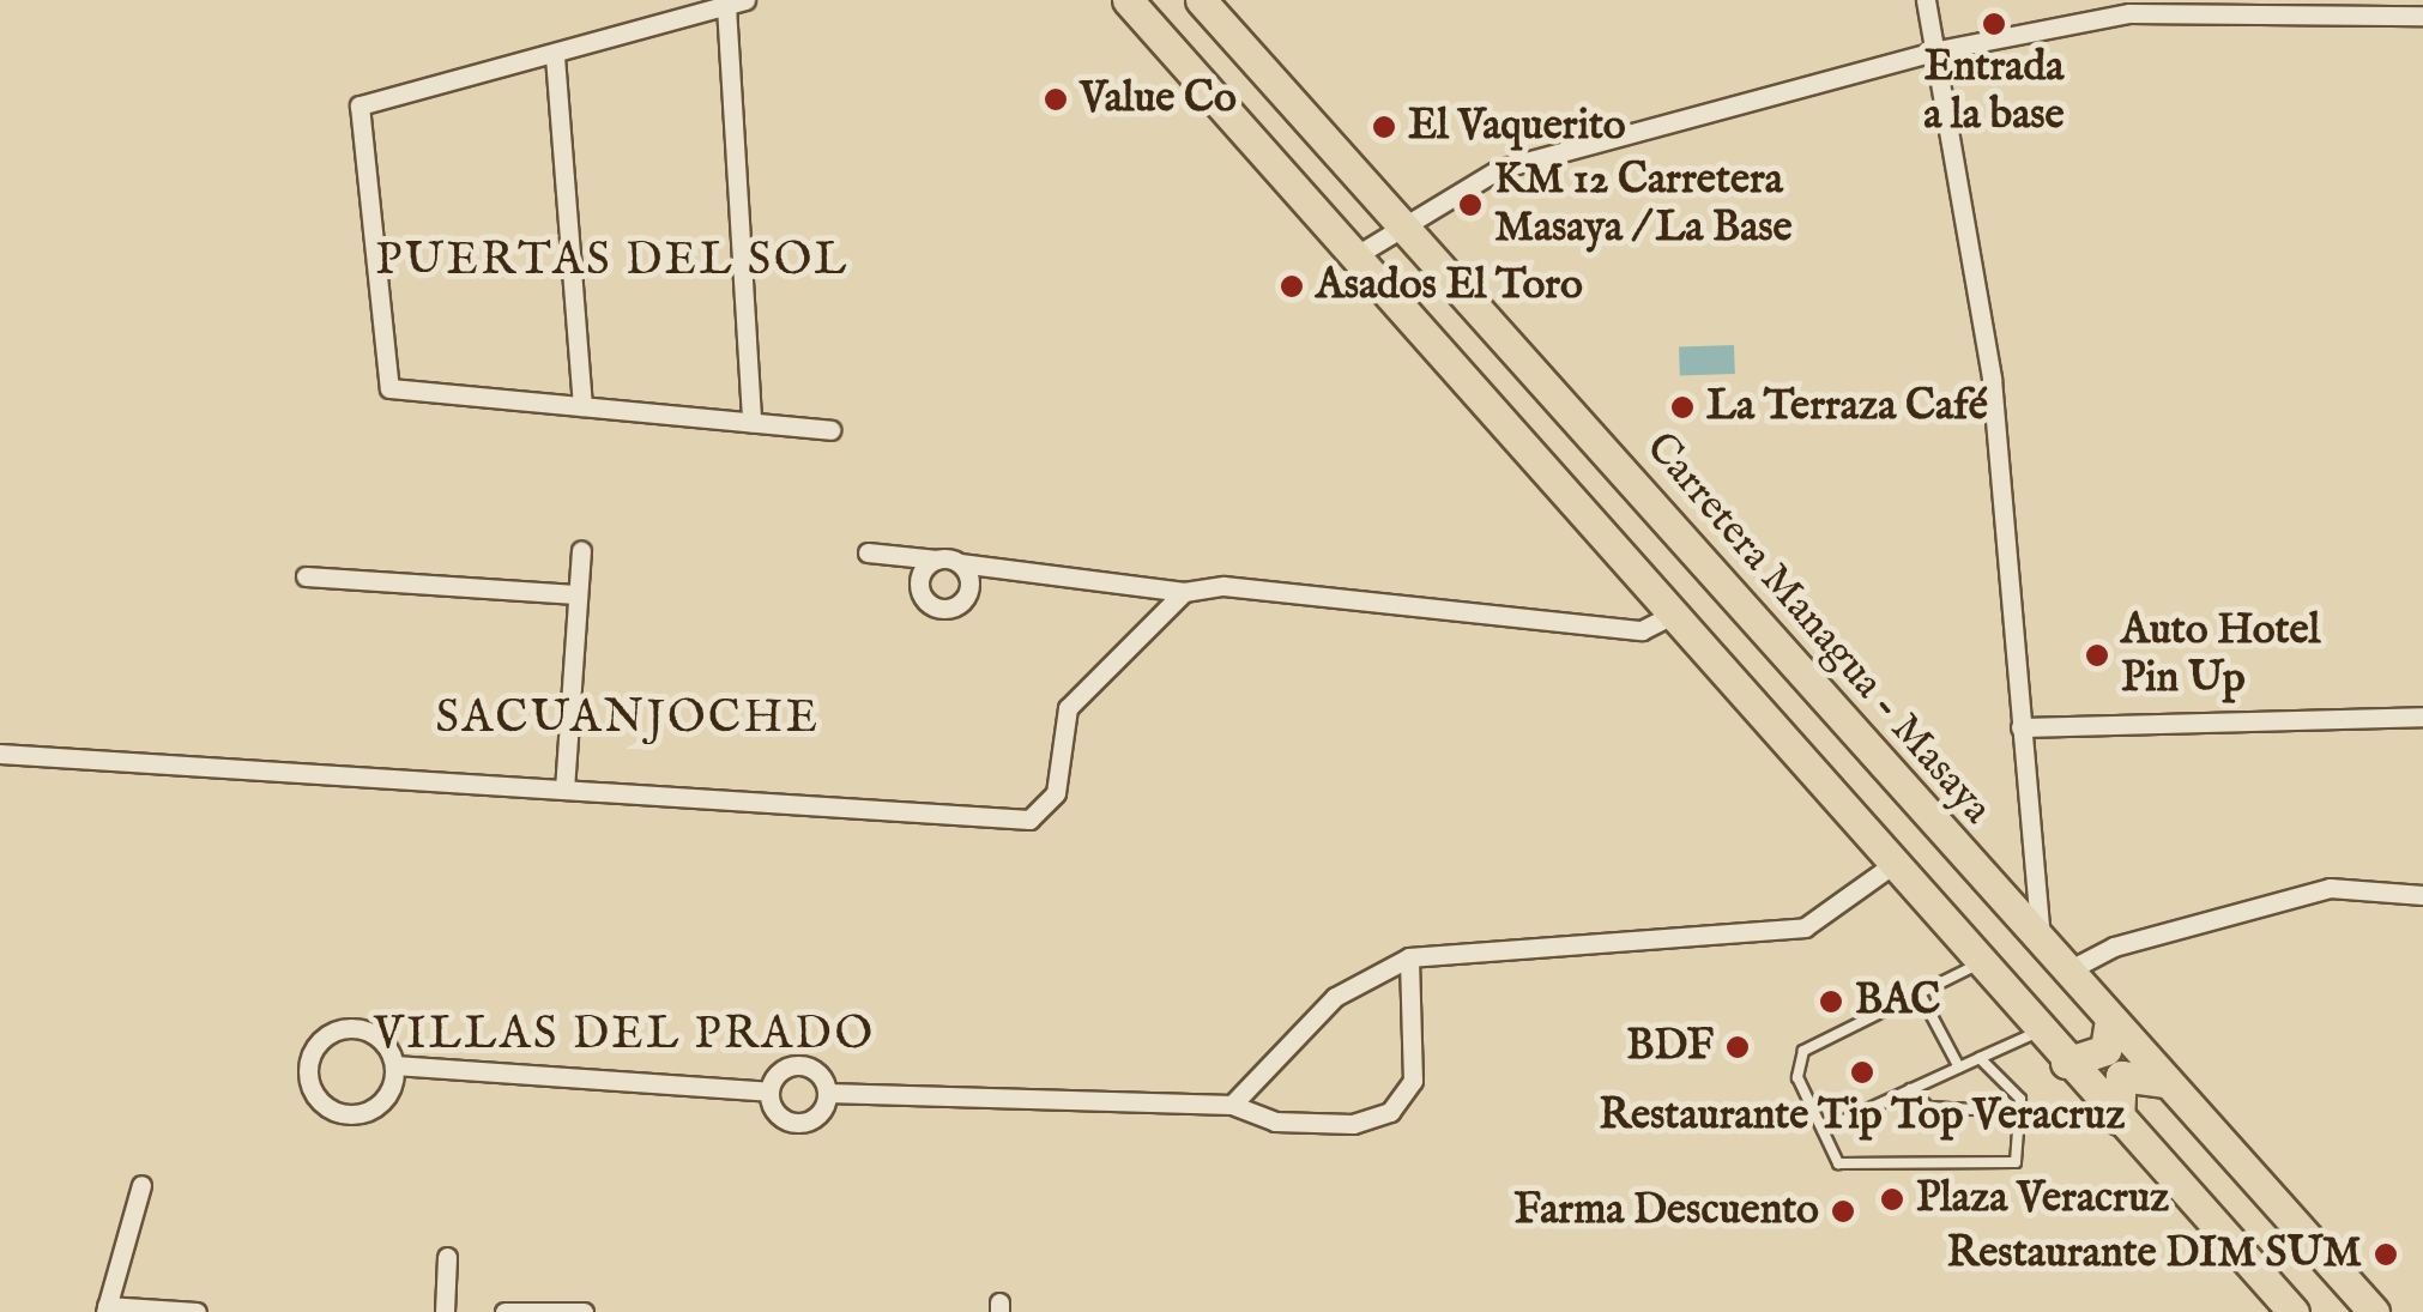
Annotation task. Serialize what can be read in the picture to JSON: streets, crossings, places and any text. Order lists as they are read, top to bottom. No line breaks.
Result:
{"streets":{"highway":["Carretera Managua - Masaya"]},"districts":["PUERTAS DEL SOL","SACUANJOCHE","VILLAS DEL PRADO"],"places":["Entrada a la base","Value Co","El Vaquerito","KM 12 Carretera Masaya / La Base","Asados El Toro","La Terraza Café","Auto Hotel Pin Up","BAC","BDF","Restaurante Tip Top Veracruz","Plaza Veracruz","Farma Descuento","Restaurante DIM SUM"]}
